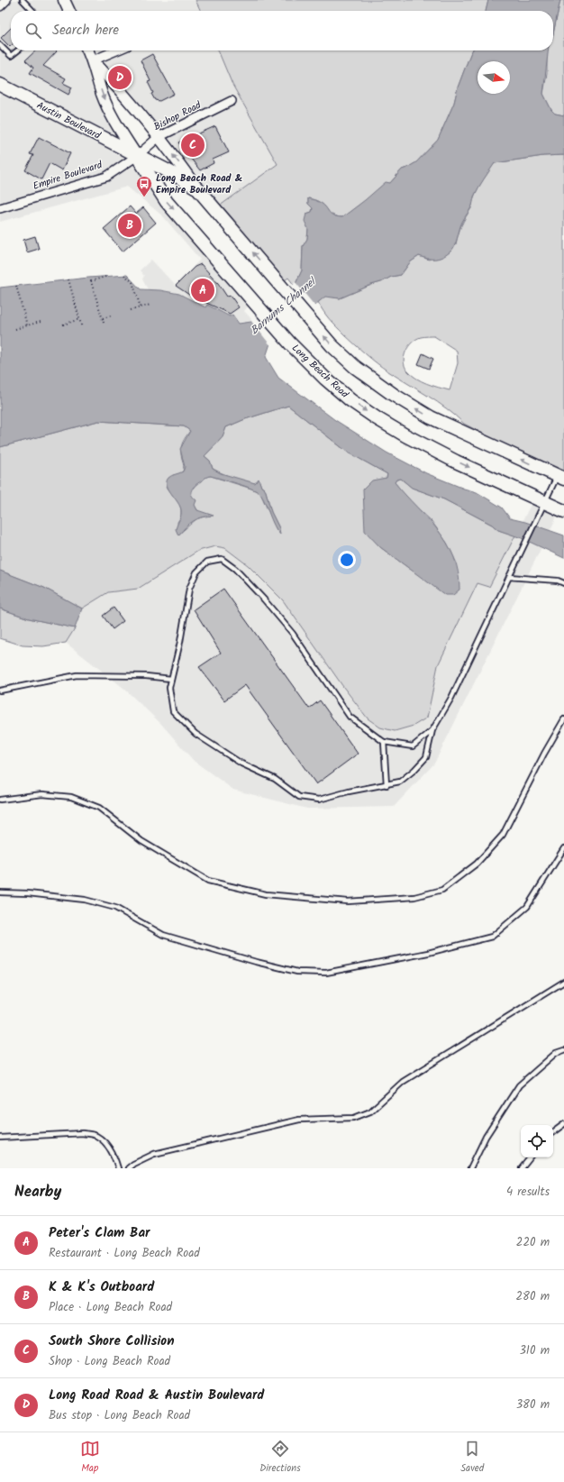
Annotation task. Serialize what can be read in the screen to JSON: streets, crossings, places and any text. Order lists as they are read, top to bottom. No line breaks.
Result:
{"streets":{"main road":["Austin Boulevard","Long Beach Road"],"street":["Bishop Road","Empire Boulevard"]},"crossings":[["Bishop Road","Austin Boulevard"],["Bishop Road","Empire Boulevard"],["Bishop Road","Long Beach Road"],["Austin Boulevard","Empire Boulevard"],["Austin Boulevard","Long Beach Road"],["Empire Boulevard","Long Beach Road"]],"water":["Barnums Channel"],"places":{"bus stop":["Long Beach Road & Empire Boulevard"]},"north":"right","page":{"search":"Search here","pins":["D","C","B","A"],"heading":["Nearby","4 results"],"list":[{"mark":"A","name":"Peter's Clam Bar","note":"Restaurant · Long Beach Road","value":"220 m"},{"mark":"B","name":"K & K's Outboard","note":"Place · Long Beach Road","value":"280 m"},{"mark":"C","name":"South Shore Collision","note":"Shop · Long Beach Road","value":"310 m"},{"mark":"D","name":"Long Road Road & Austin Boulevard","note":"Bus stop · Long Beach Road","value":"380 m"}],"nav":["Map","Directions","Saved"]}}
